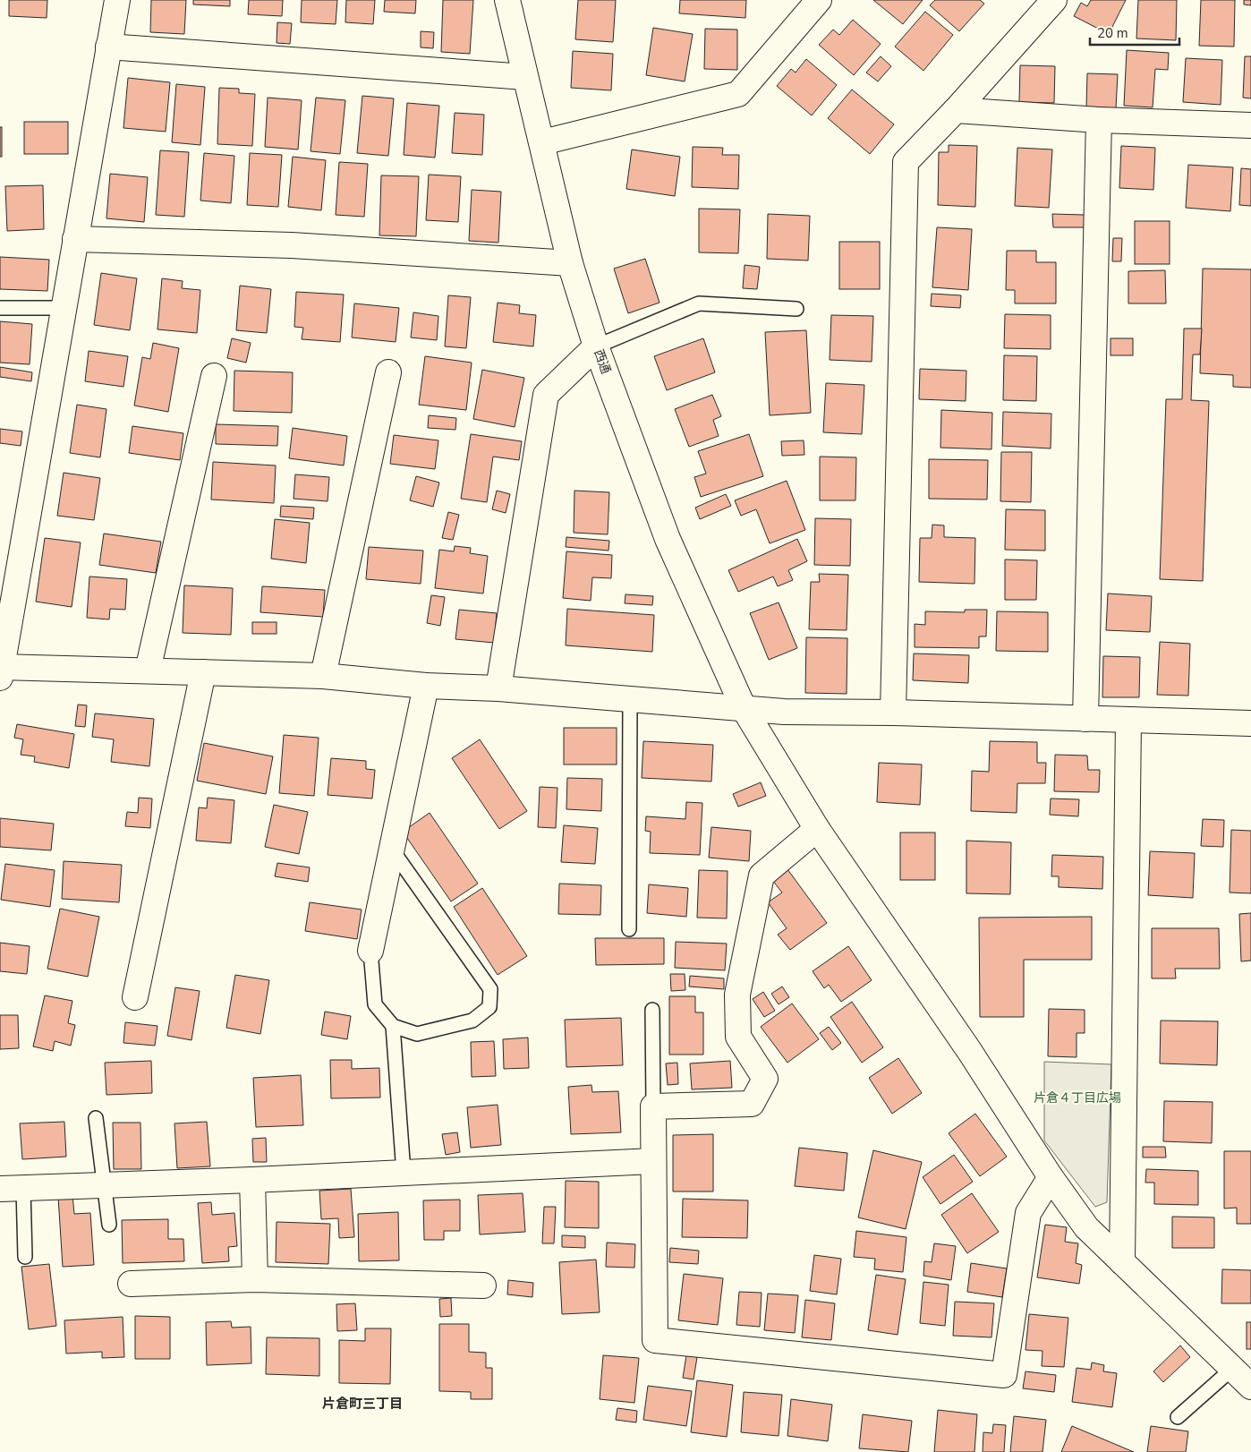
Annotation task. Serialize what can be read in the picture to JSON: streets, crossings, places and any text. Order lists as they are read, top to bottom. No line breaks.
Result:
{"streets":{"street":["西通"]},"districts":["片倉町三丁目"],"parks":["片倉４丁目広場"],"scale_bar":"20 m"}
